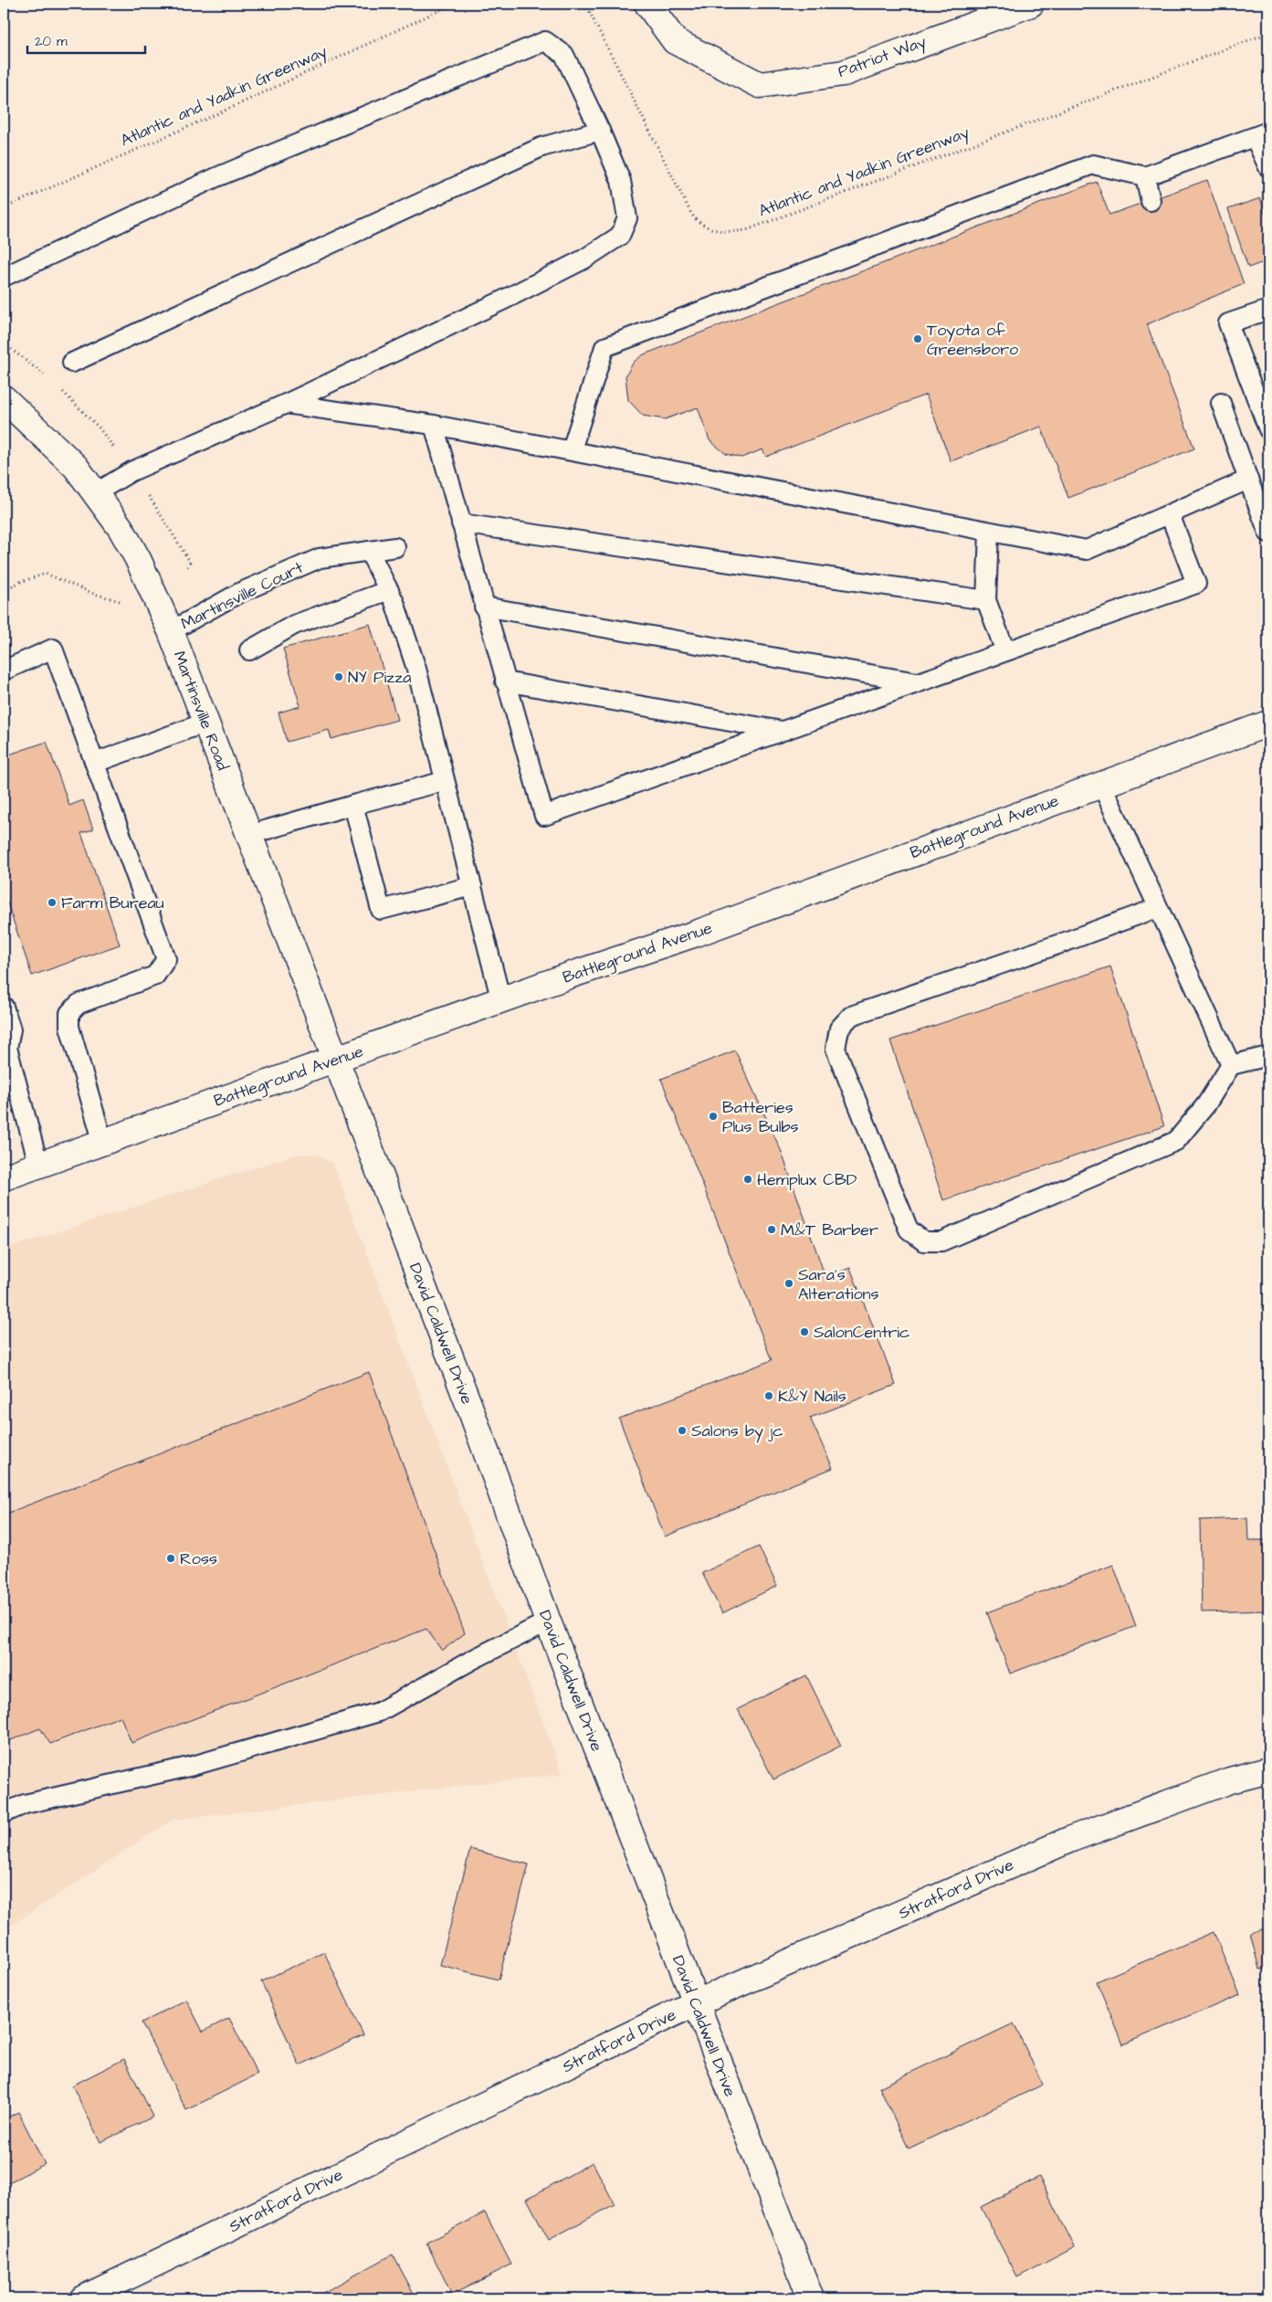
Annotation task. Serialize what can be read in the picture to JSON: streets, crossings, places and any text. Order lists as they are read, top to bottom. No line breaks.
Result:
{"streets":{"street":["Patriot Way","Martinsville Road","Battleground Avenue","David Caldwell Drive","Stratford Drive"],"lane":["Martinsville Court"],"path":["Atlantic and Yadkin Greenway"]},"crossings":[["Martinsville Court","Martinsville Road"],["Martinsville Road","Battleground Avenue"],["Martinsville Road","David Caldwell Drive"],["Battleground Avenue","David Caldwell Drive"],["David Caldwell Drive","Stratford Drive"]],"places":["Toyota of Greensboro","NY Pizza","Farm Bureau","Batteries Plus Bulbs","Hemplux CBD","M&T Barber","Sara's Alterations","SalonCentric","K&Y Nails","Salons by jc","Ross"],"scale_bar":"20 m"}
